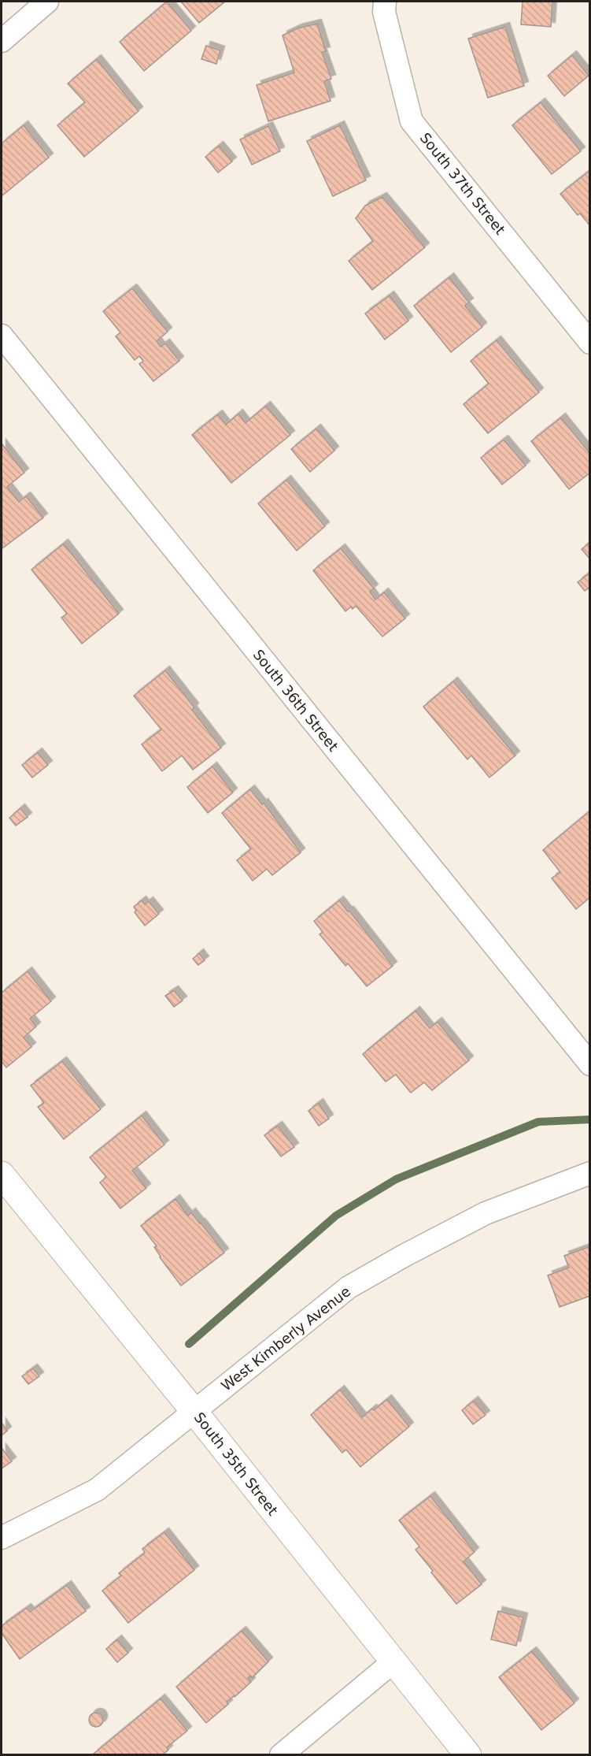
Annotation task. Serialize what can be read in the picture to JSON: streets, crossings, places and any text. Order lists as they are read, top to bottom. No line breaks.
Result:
{"streets":{"street":["South 37th Street","South 36th Street","West Kimberly Avenue","South 35th Street"]},"crossings":[["West Kimberly Avenue","South 35th Street"]]}
